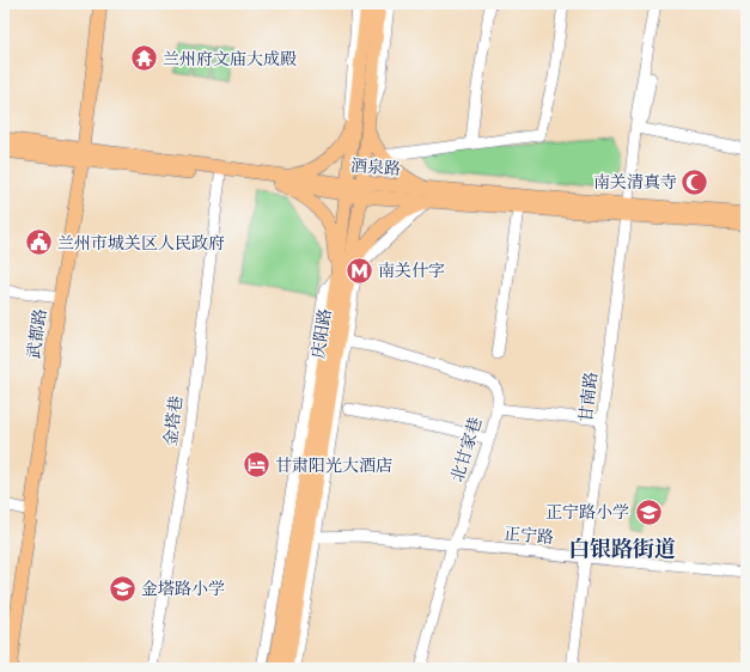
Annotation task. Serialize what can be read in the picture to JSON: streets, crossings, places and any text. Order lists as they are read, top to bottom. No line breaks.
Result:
{"streets":{"main road":["酒泉路","武都路","庆阳路"],"street":["甘南路","金塔巷","北甘家巷","正宁路"]},"crossings":[["酒泉路","武都路"],["酒泉路","庆阳路"],["酒泉路","甘南路"],["酒泉路","金塔巷"],["庆阳路","正宁路"],["甘南路","北甘家巷"],["甘南路","正宁路"],["北甘家巷","正宁路"]],"districts":["白银路街道"],"places":{"temple":["兰州府文庙大成殿"],"mosque":["南关清真寺"],"public building":["兰州市城关区人民政府"],"metro station":["南关什字"],"hotel":["甘肃阳光大酒店"],"school or university":["正宁路小学","金塔路小学"]}}
